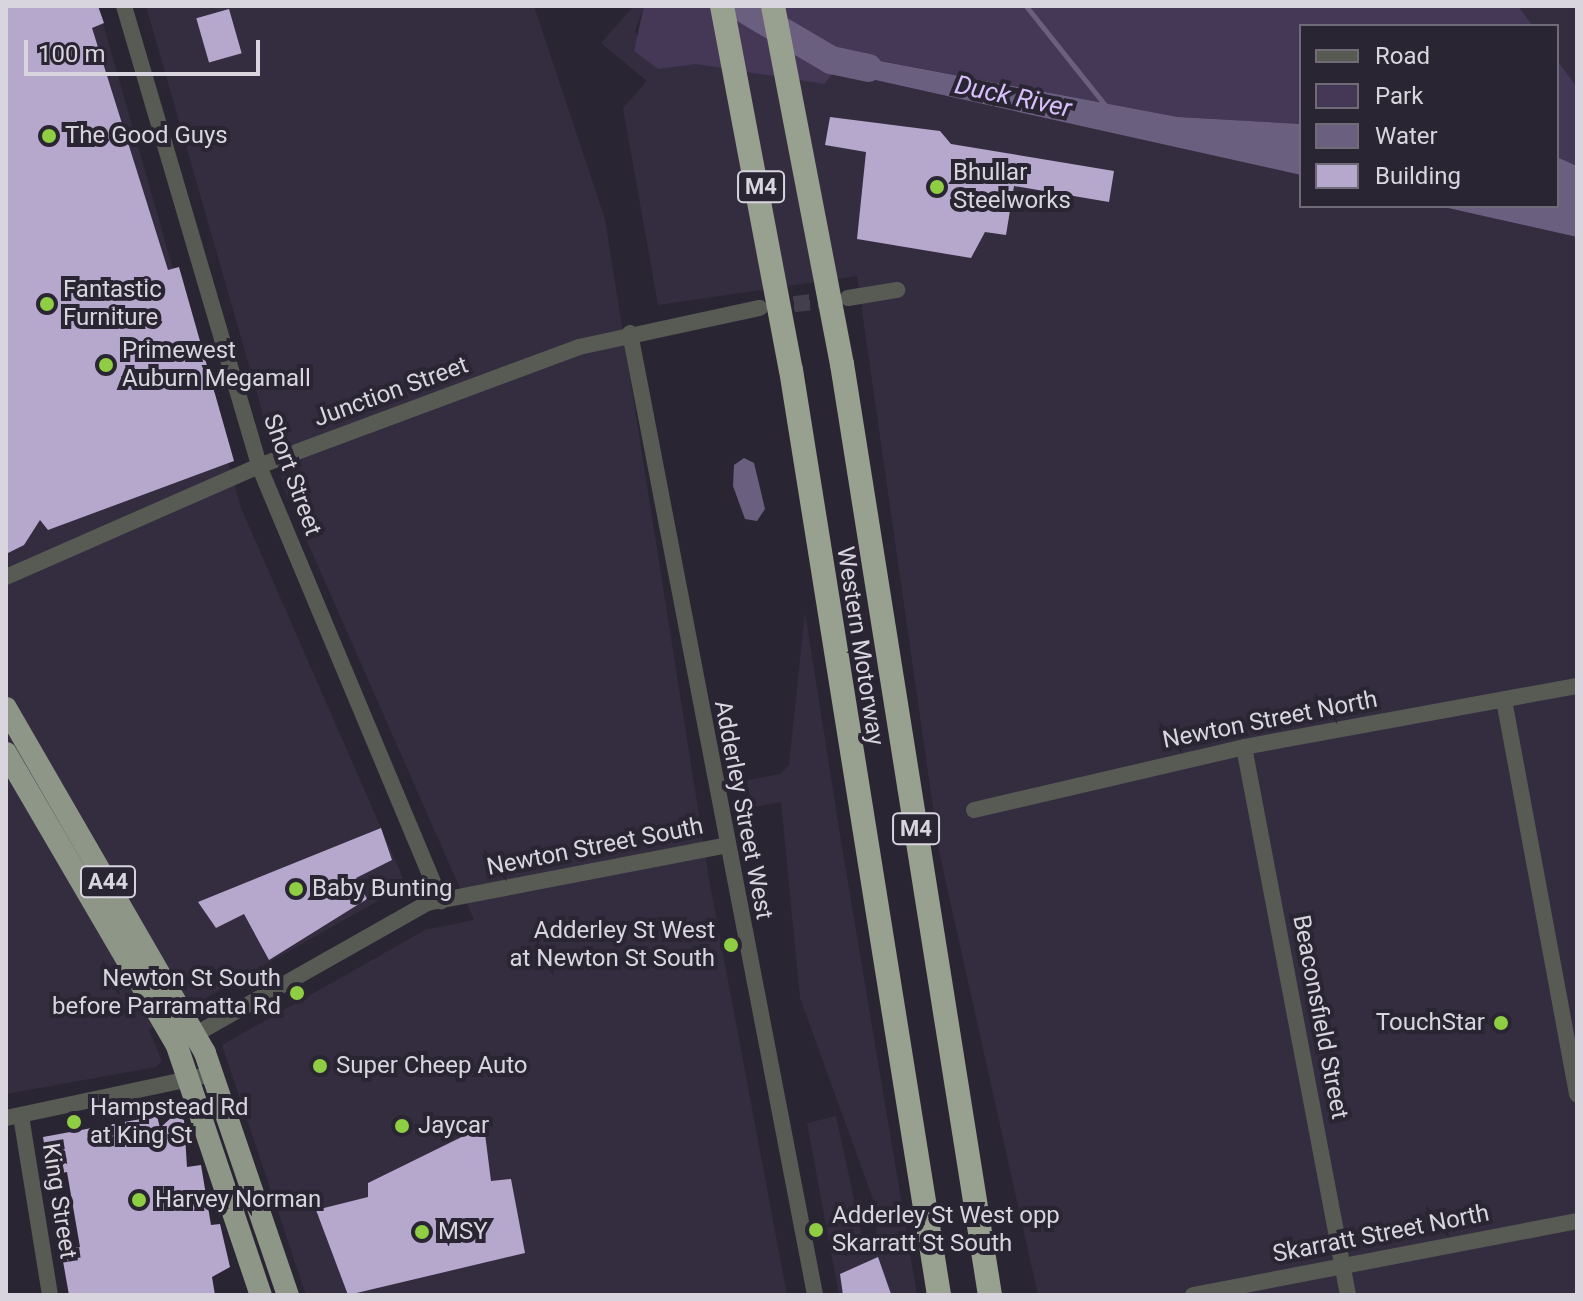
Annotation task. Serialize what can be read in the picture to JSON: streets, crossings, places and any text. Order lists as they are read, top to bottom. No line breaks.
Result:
{"streets":{"highway":["M4","Western Motorway","A44"],"street":["Junction Street","Short Street","Newton Street North","Adderley Street West","Newton Street South","Beaconsfield Street","King Street","Skarratt Street North"]},"crossings":[["Junction Street","Short Street"],["Junction Street","Adderley Street West"],["Short Street","Newton Street South"],["Newton Street North","Beaconsfield Street"],["Adderley Street West","Newton Street South"],["Newton Street South","A44"],["Beaconsfield Street","Skarratt Street North"]],"water":["Duck River"],"places":["The Good Guys","Bhullar Steelworks","Fantastic Furniture","Primewest Auburn Megamall","Baby Bunting","Adderley St West at Newton St South","Newton St South before Parramatta Rd","TouchStar","Super Cheep Auto","Hampstead Rd at King St","Jaycar","Harvey Norman","Adderley St West opp Skarratt St South","MSY"],"legend":["Road","Park","Water","Building"],"scale_bar":"100 m"}
